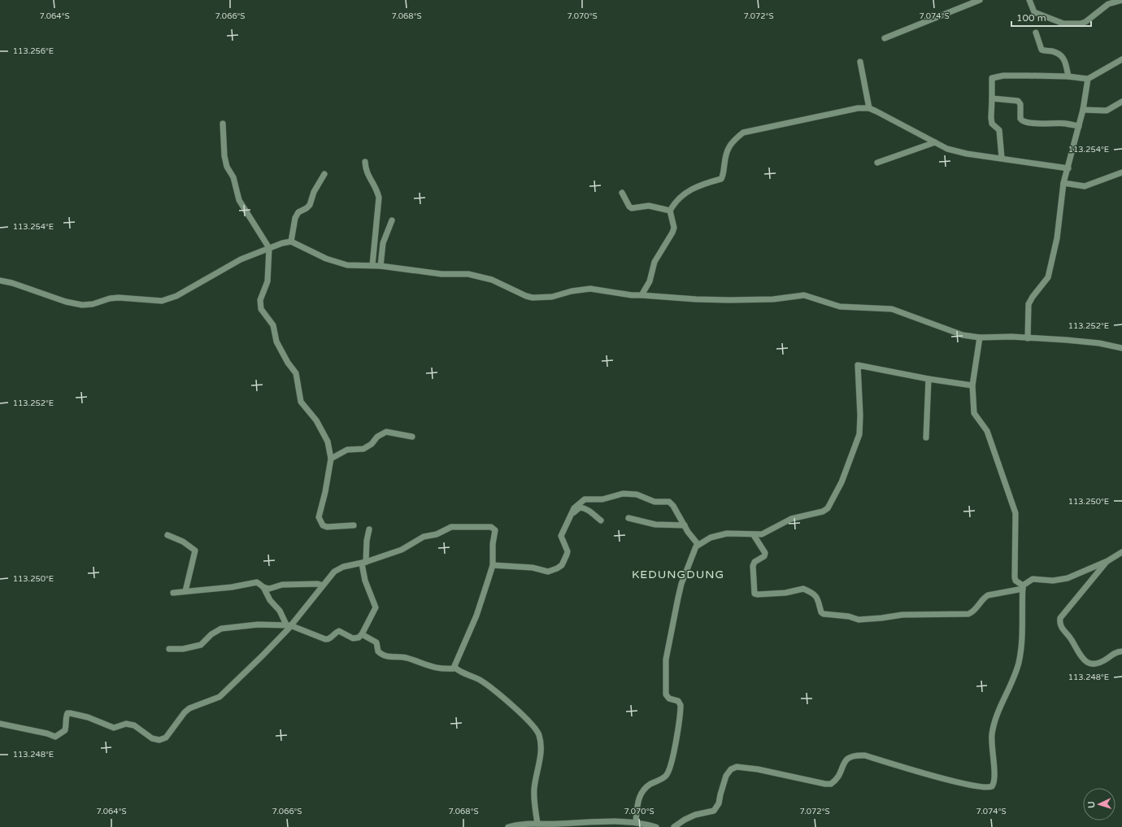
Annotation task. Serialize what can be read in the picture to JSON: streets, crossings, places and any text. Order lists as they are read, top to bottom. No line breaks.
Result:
{"districts":["KEDUNGDUNG"],"scale_bar":"100 m","north":"left","coordinates":["7.064°S","7.066°S","7.068°S","7.070°S","7.072°S","7.074°S","113.256°E","113.254°E","113.252°E","113.250°E","113.248°E"]}
